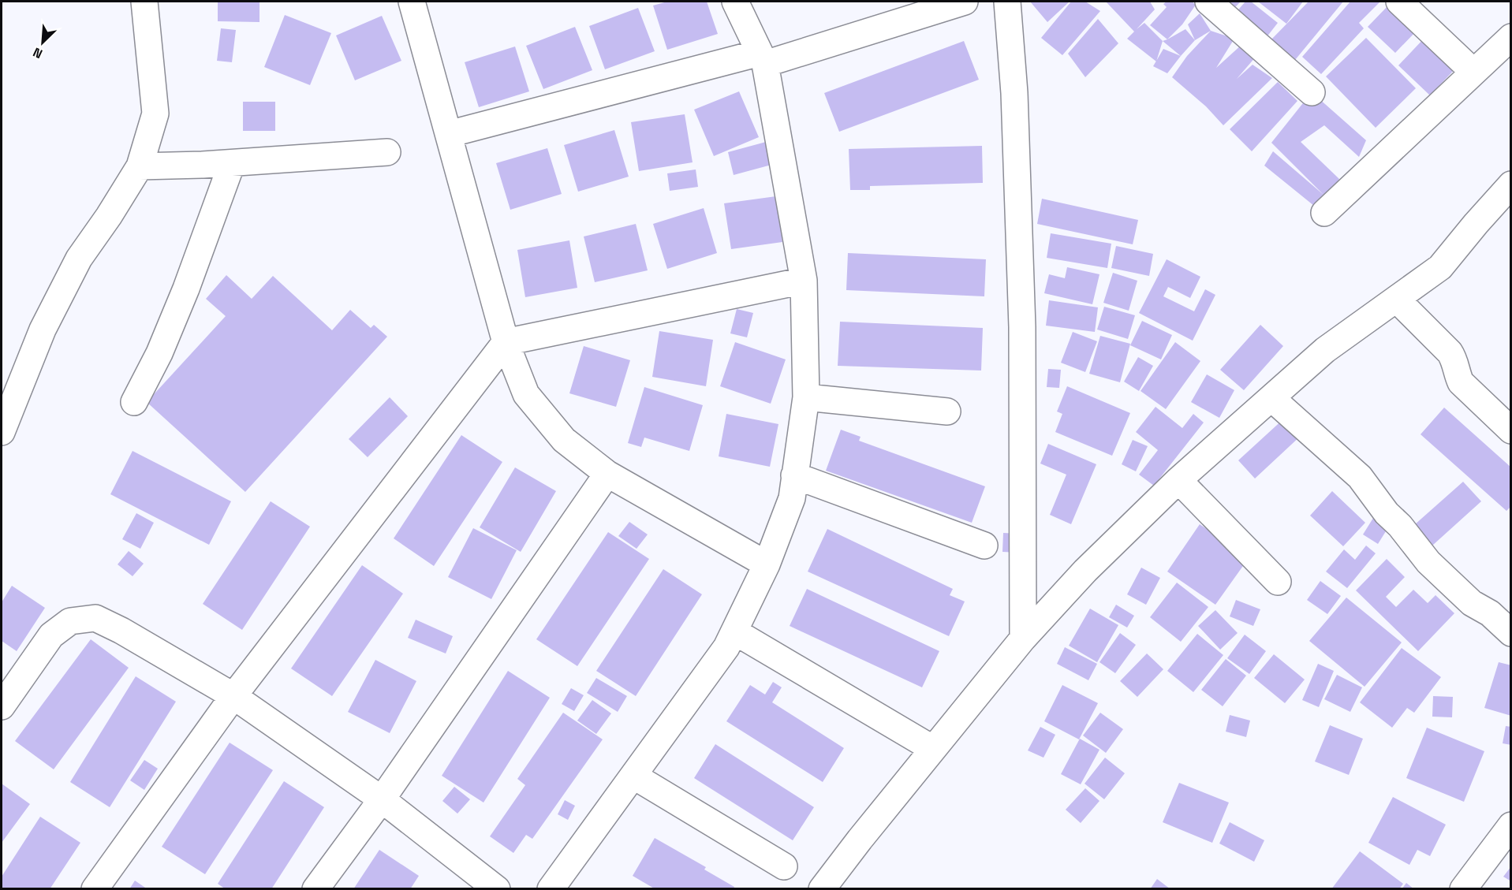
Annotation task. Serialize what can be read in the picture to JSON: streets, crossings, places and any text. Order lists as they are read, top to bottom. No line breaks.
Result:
{"north":"bottom left"}
